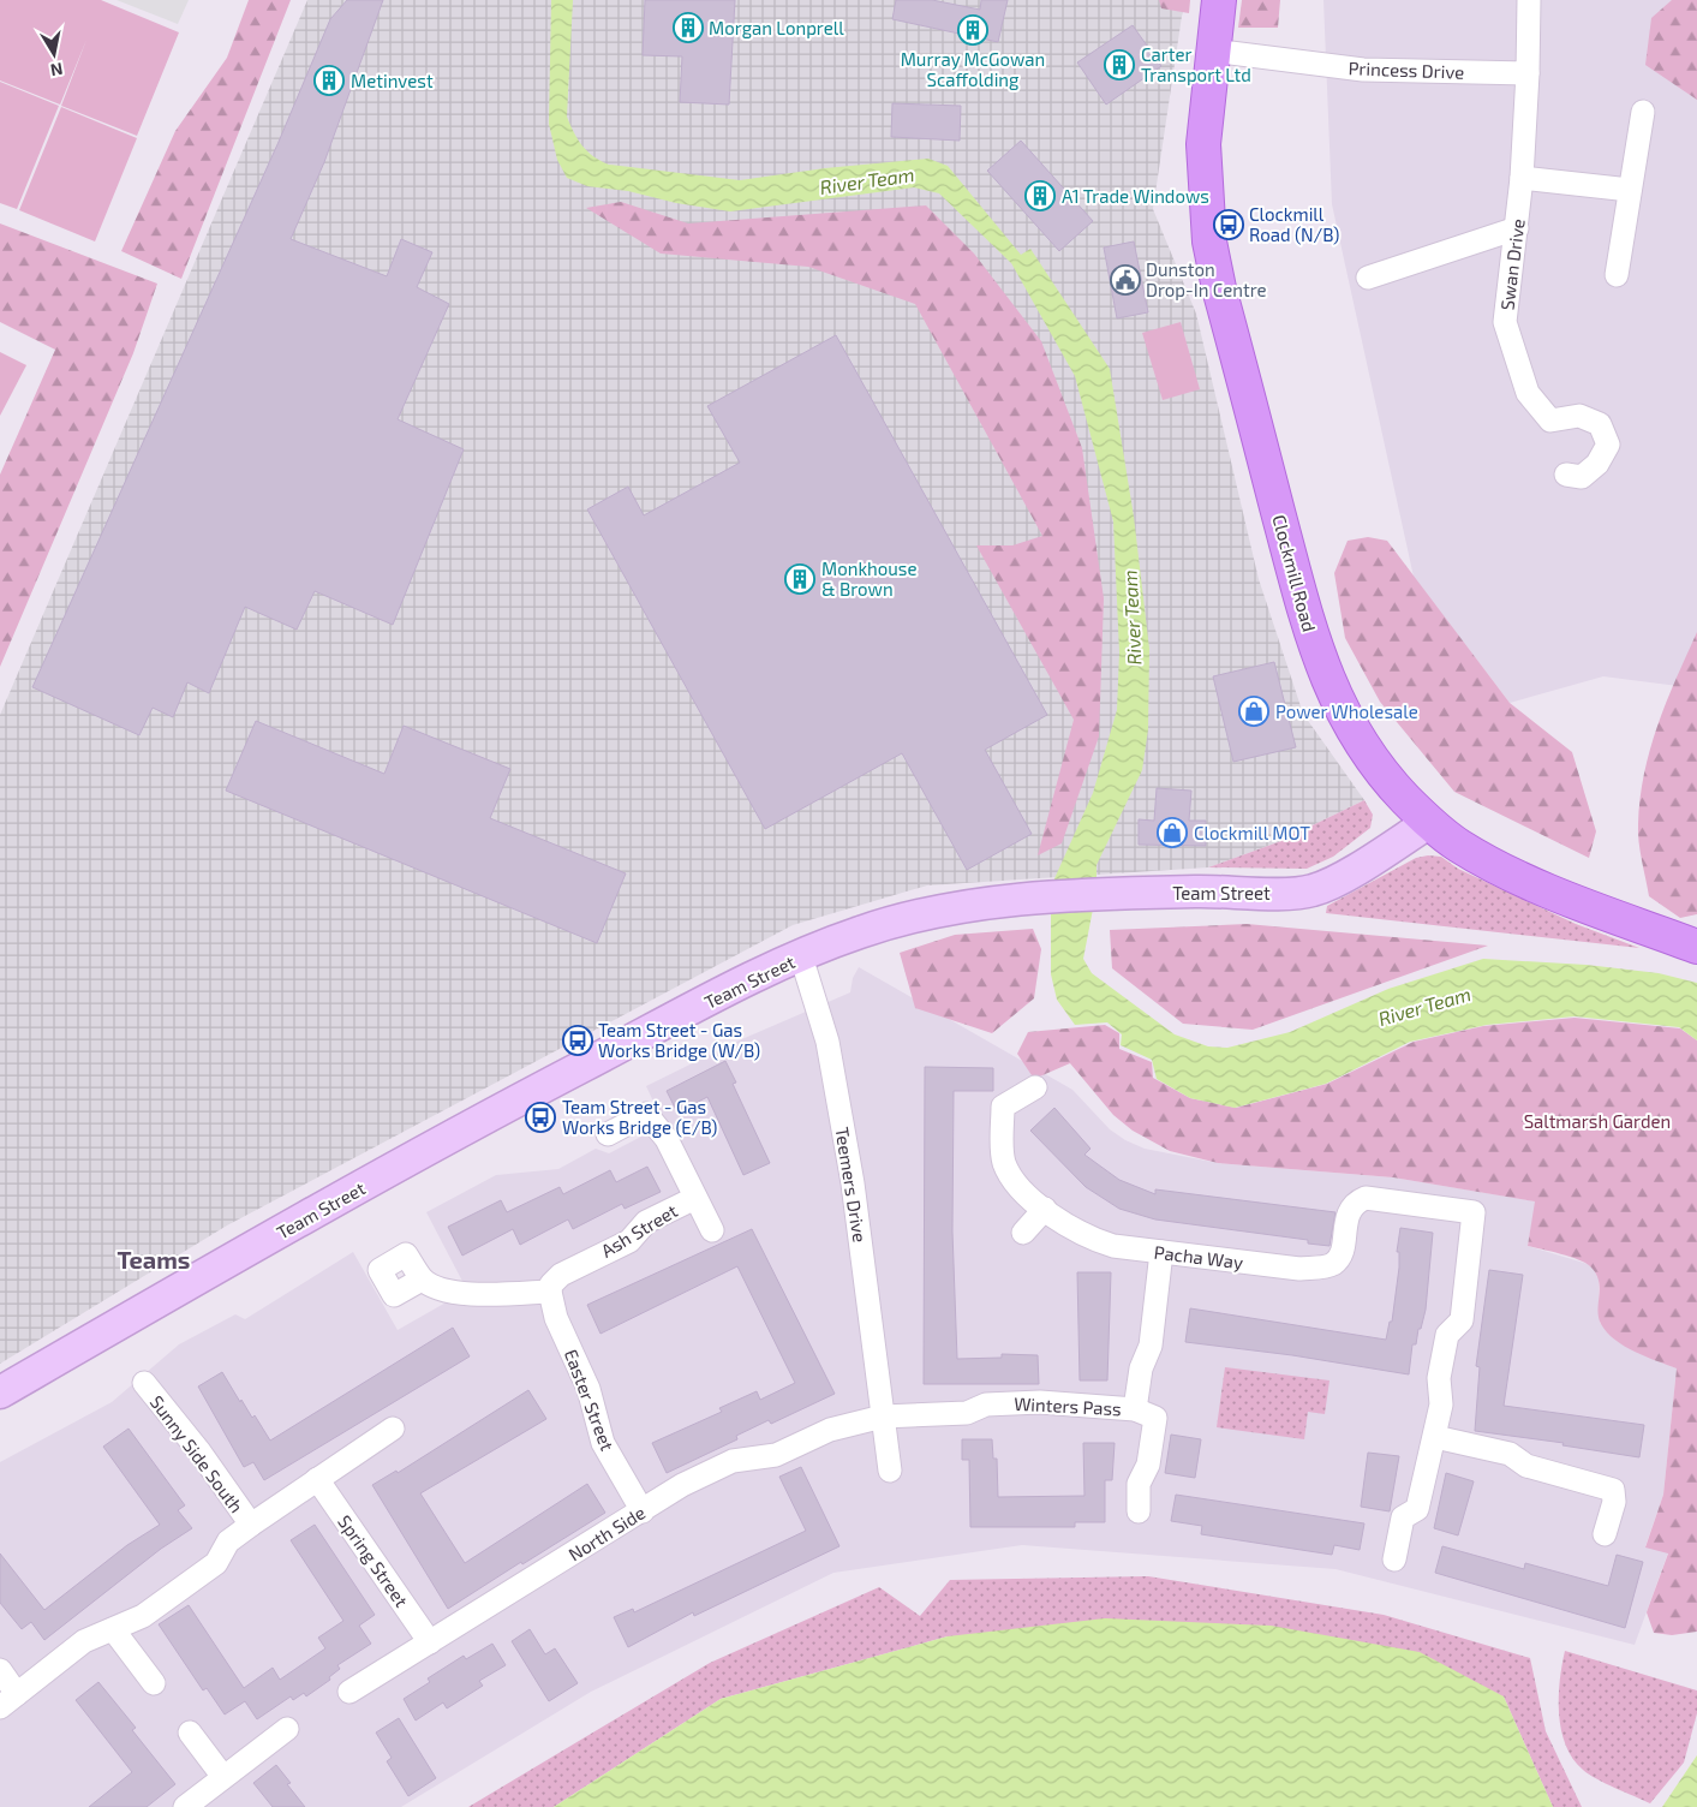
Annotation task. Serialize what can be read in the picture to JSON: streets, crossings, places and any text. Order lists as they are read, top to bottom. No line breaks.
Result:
{"streets":{"main road":["Clockmill Road"],"street":["Princess Drive","Swan Drive","Team Street","Teemers Drive","Ash Street","Pacha Way","Easter Street","Winters Pass","Sunny Side South","North Side","Spring Street"]},"crossings":[["Princess Drive","Swan Drive"],["Princess Drive","Clockmill Road"],["Clockmill Road","Team Street"],["Team Street","Teemers Drive"],["Teemers Drive","Winters Pass"],["Teemers Drive","North Side"],["Ash Street","Easter Street"],["Easter Street","North Side"],["Winters Pass","North Side"],["North Side","Spring Street"]],"districts":["Teams"],"water":["River Team"],"parks":["Saltmarsh Garden"],"places":{"building":["Morgan Lonprell","Murray McGowan Scaffolding","Carter Transport Ltd","Metinvest","A1 Trade Windows","Monkhouse & Brown"],"bus stop":["Clockmill Road (N/B)","Team Street - Gas Works Bridge (W/B)","Team Street - Gas Works Bridge (E/B)"],"public building":["Dunston Drop-In Centre"],"shop":["Power Wholesale","Clockmill MOT"]},"north":"bottom"}
